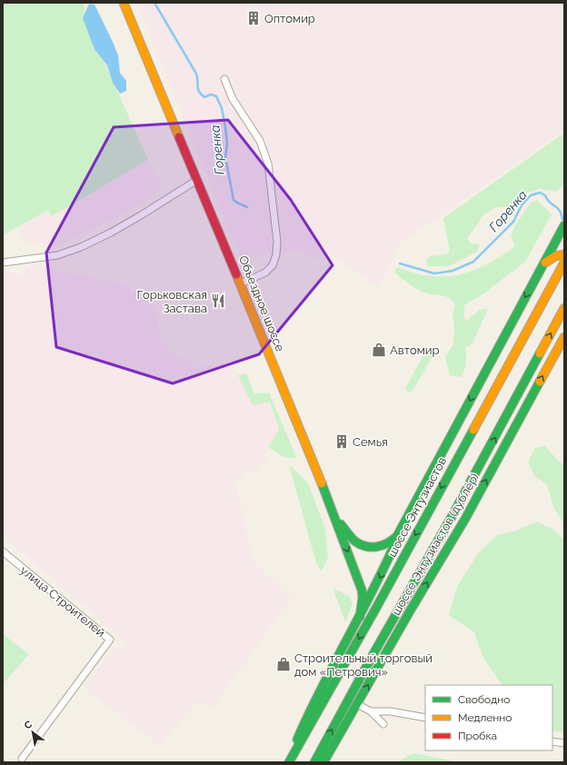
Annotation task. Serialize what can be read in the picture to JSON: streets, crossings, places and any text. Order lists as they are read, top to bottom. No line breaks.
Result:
{"streets":{"main road":["Объездное шоссе","шоссе Энтузиастов","шоссе Энтузиастов (дублёр)"],"street":["улица Строителей"]},"water":["Горенка"],"places":{"building":["Оптомир","Семья"],"restaurant":["Горьковская Застава"],"shop":["Автомир","Строительный торговый дом «Петрович»"]},"legend":["Свободно","Медленно","Пробка"],"north":"top left"}
